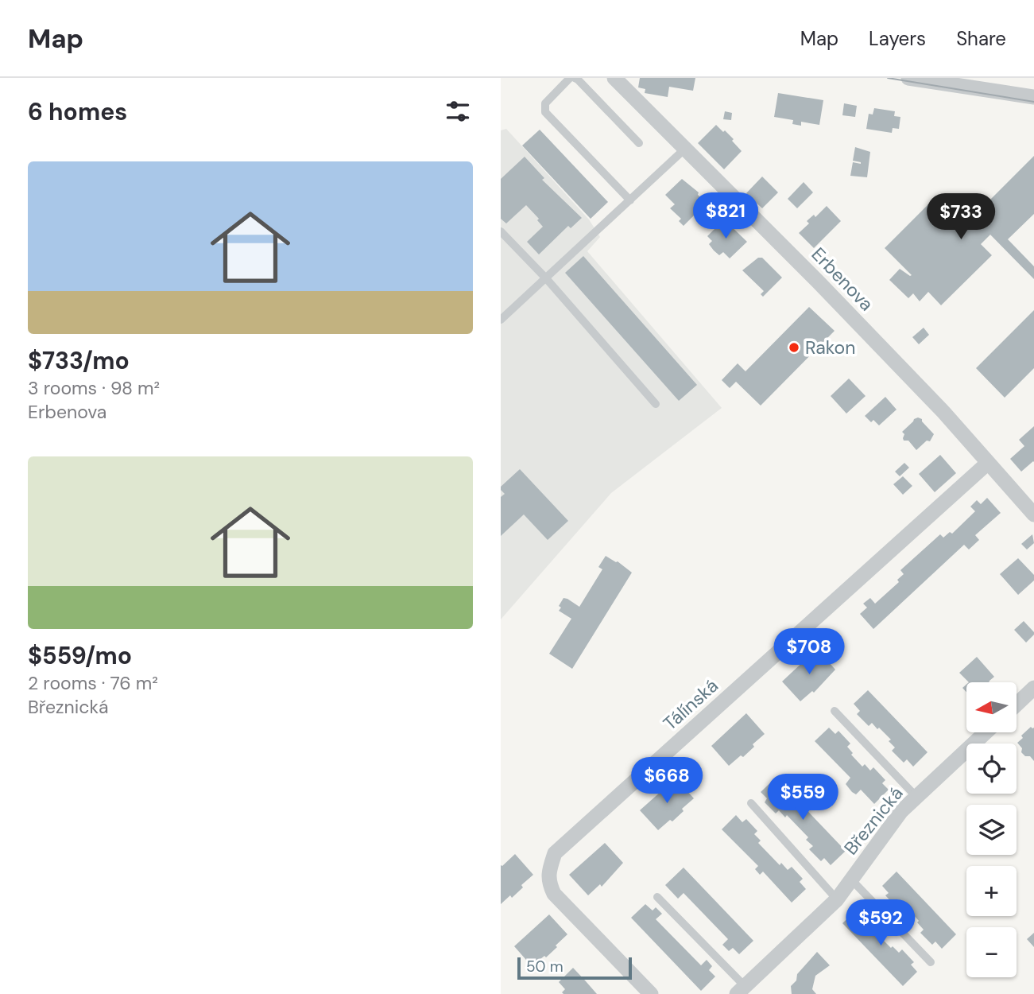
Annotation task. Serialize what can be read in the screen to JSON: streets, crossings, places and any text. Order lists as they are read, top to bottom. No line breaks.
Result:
{"streets":{"street":["Erbenova","Tálínská","Březnická"]},"crossings":[["Erbenova","Tálínská"]],"places":["Rakon"],"scale_bar":"50 m","north":"left","page":{"header":"Map","nav":["Map","Layers","Share"],"heading":"6 homes","list":[{"name":"$733/mo","note":"3 rooms · 98 m² · Erbenova"},{"name":"$559/mo","note":"2 rooms · 76 m² · Březnická"}],"price":["$821","$733","$708","$668","$559","$592"],"map_buttons":["+","−"],"scale":"50 m"}}
